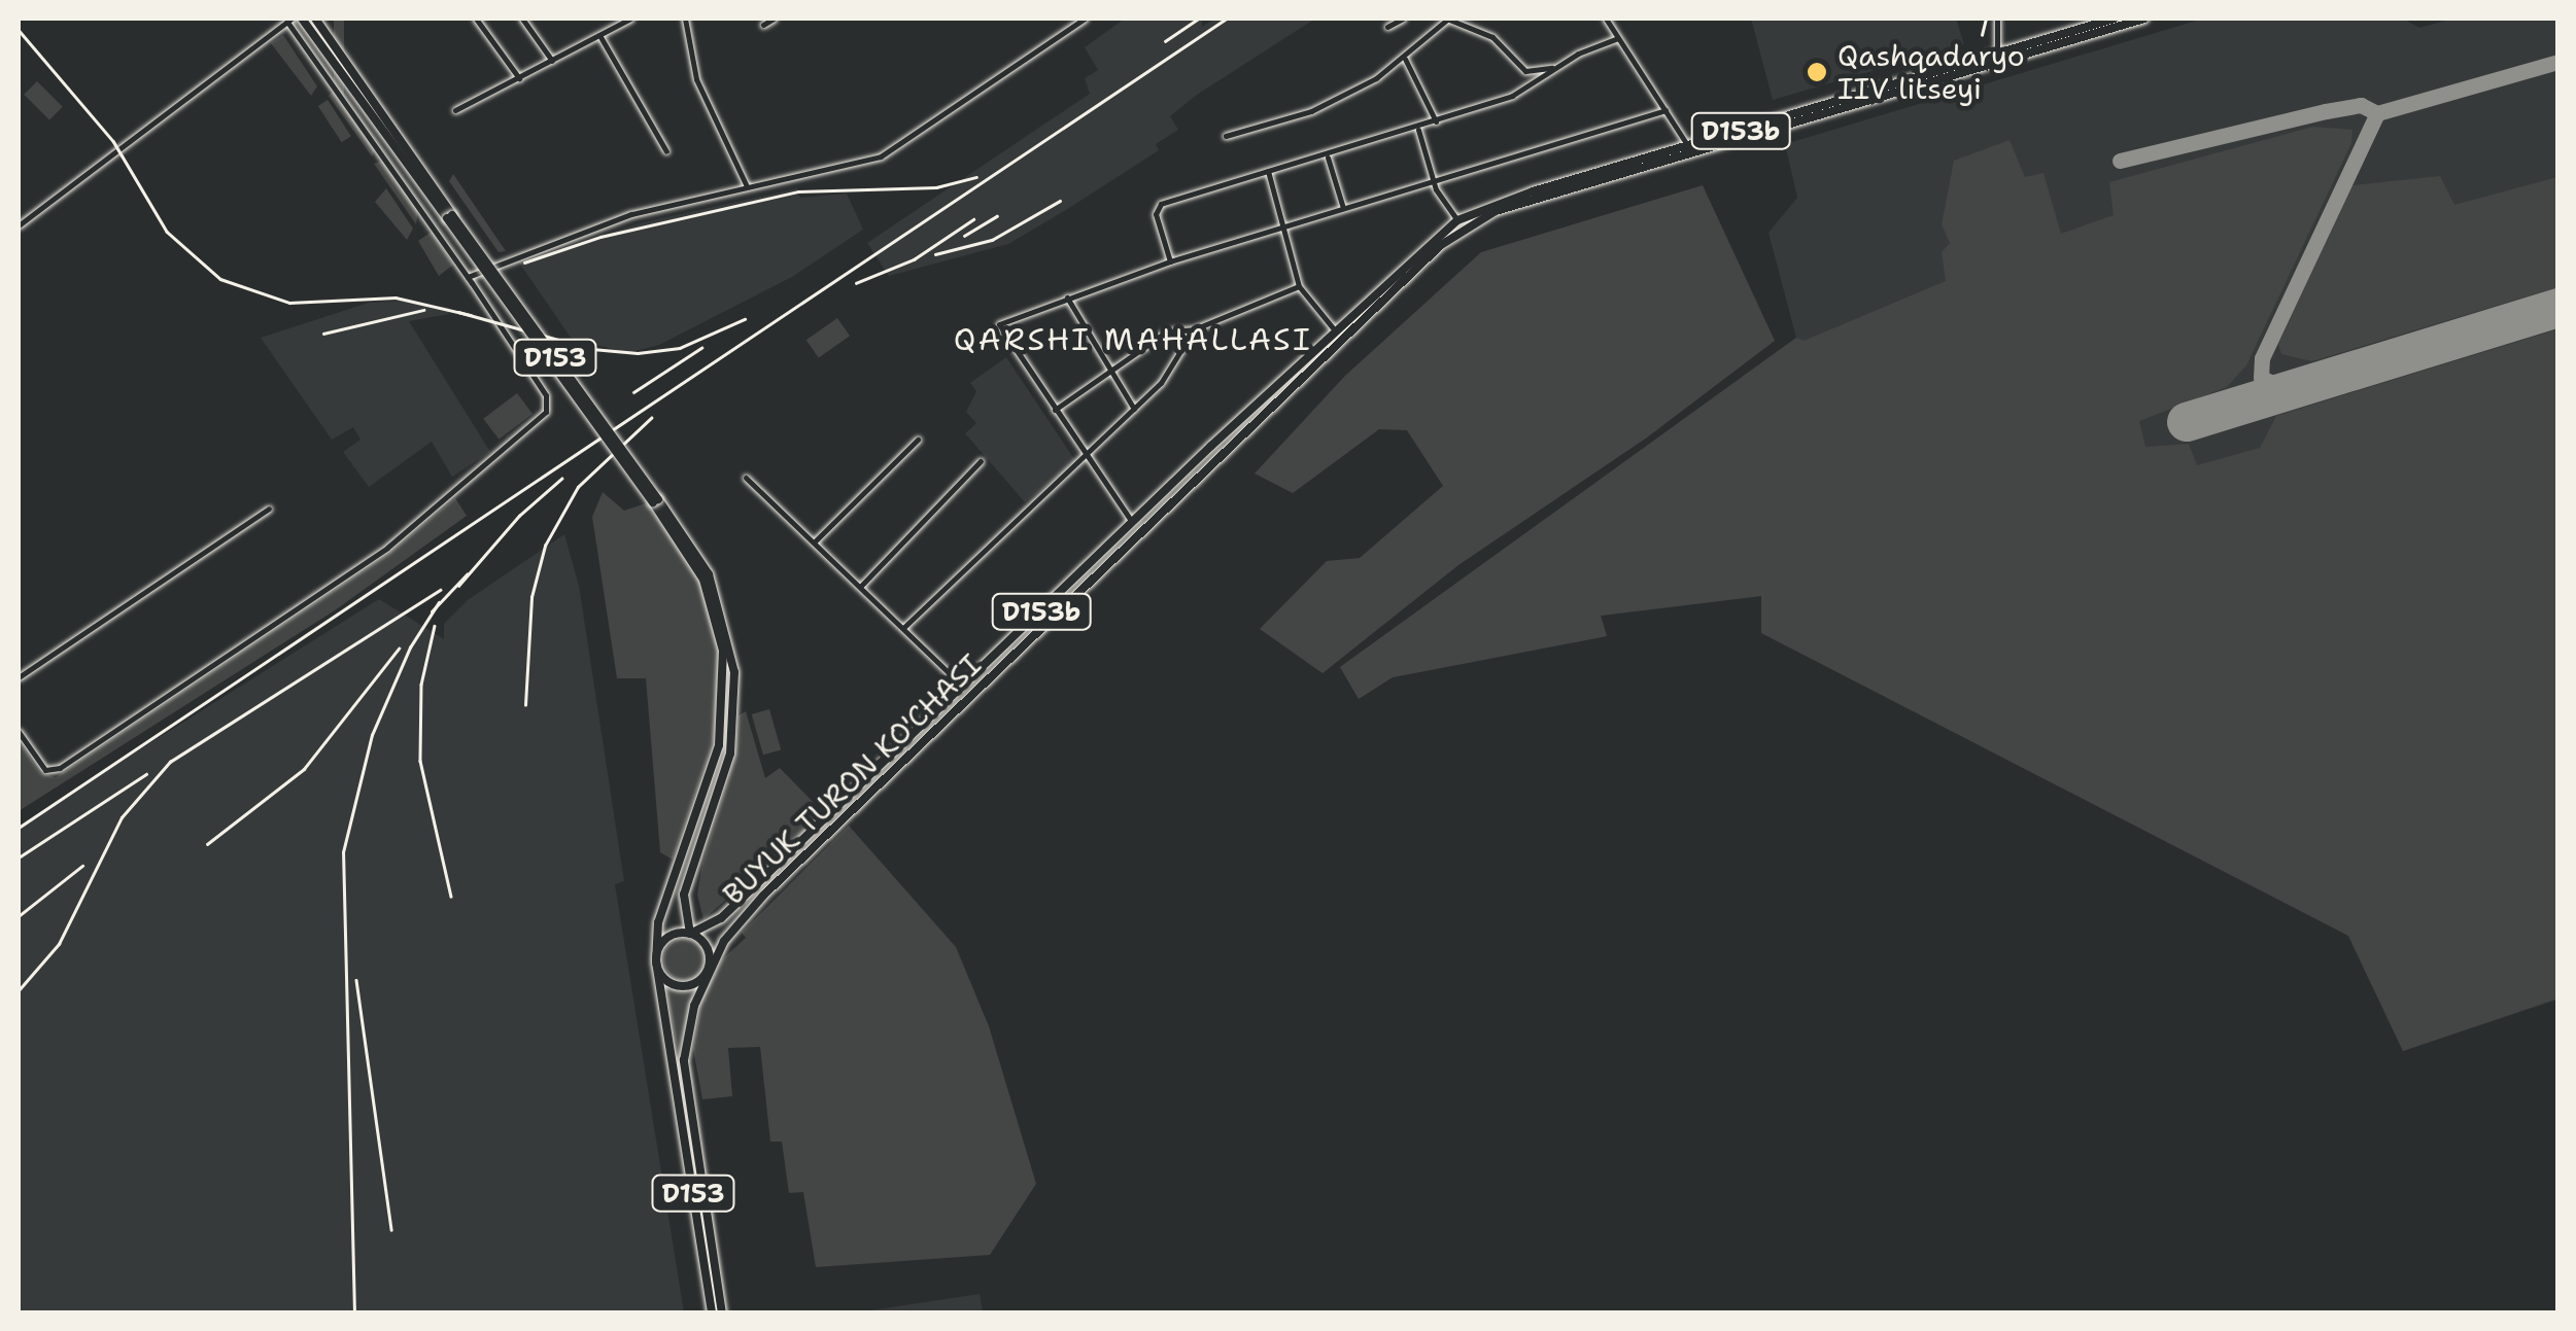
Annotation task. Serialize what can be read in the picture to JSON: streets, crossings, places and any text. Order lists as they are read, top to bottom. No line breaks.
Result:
{"streets":{"main road":["D153b","D153","BUYUK TURON KO'CHASI"]},"crossings":[["D153","BUYUK TURON KO'CHASI"]],"districts":["QARSHI MAHALLASI"],"places":["Qashqadaryo IIV litseyi"]}
